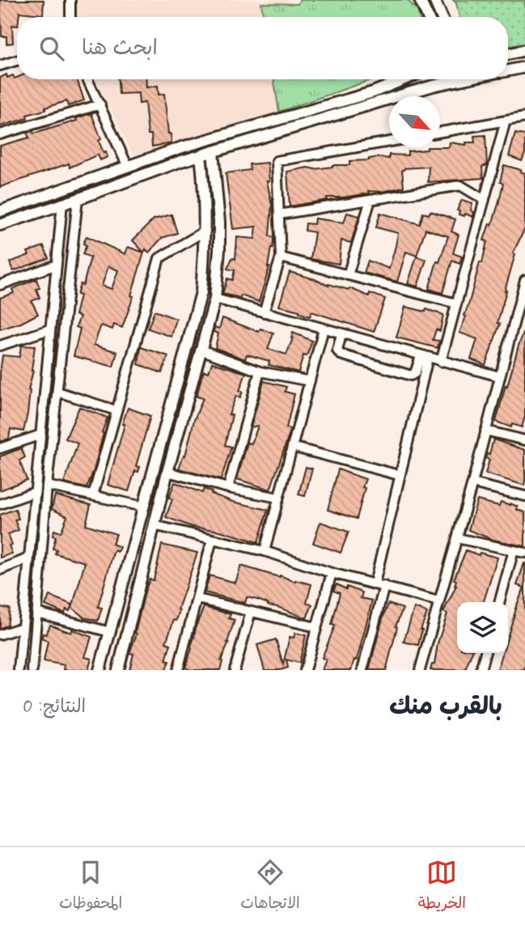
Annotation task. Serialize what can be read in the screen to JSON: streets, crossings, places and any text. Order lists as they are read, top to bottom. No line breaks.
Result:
{"north":"bottom right","page":{"search":"ابحث هنا","heading":["بالقرب منك","النتائج: 0"],"nav":["الخريطة","الاتجاهات","المحفوظات"]}}
